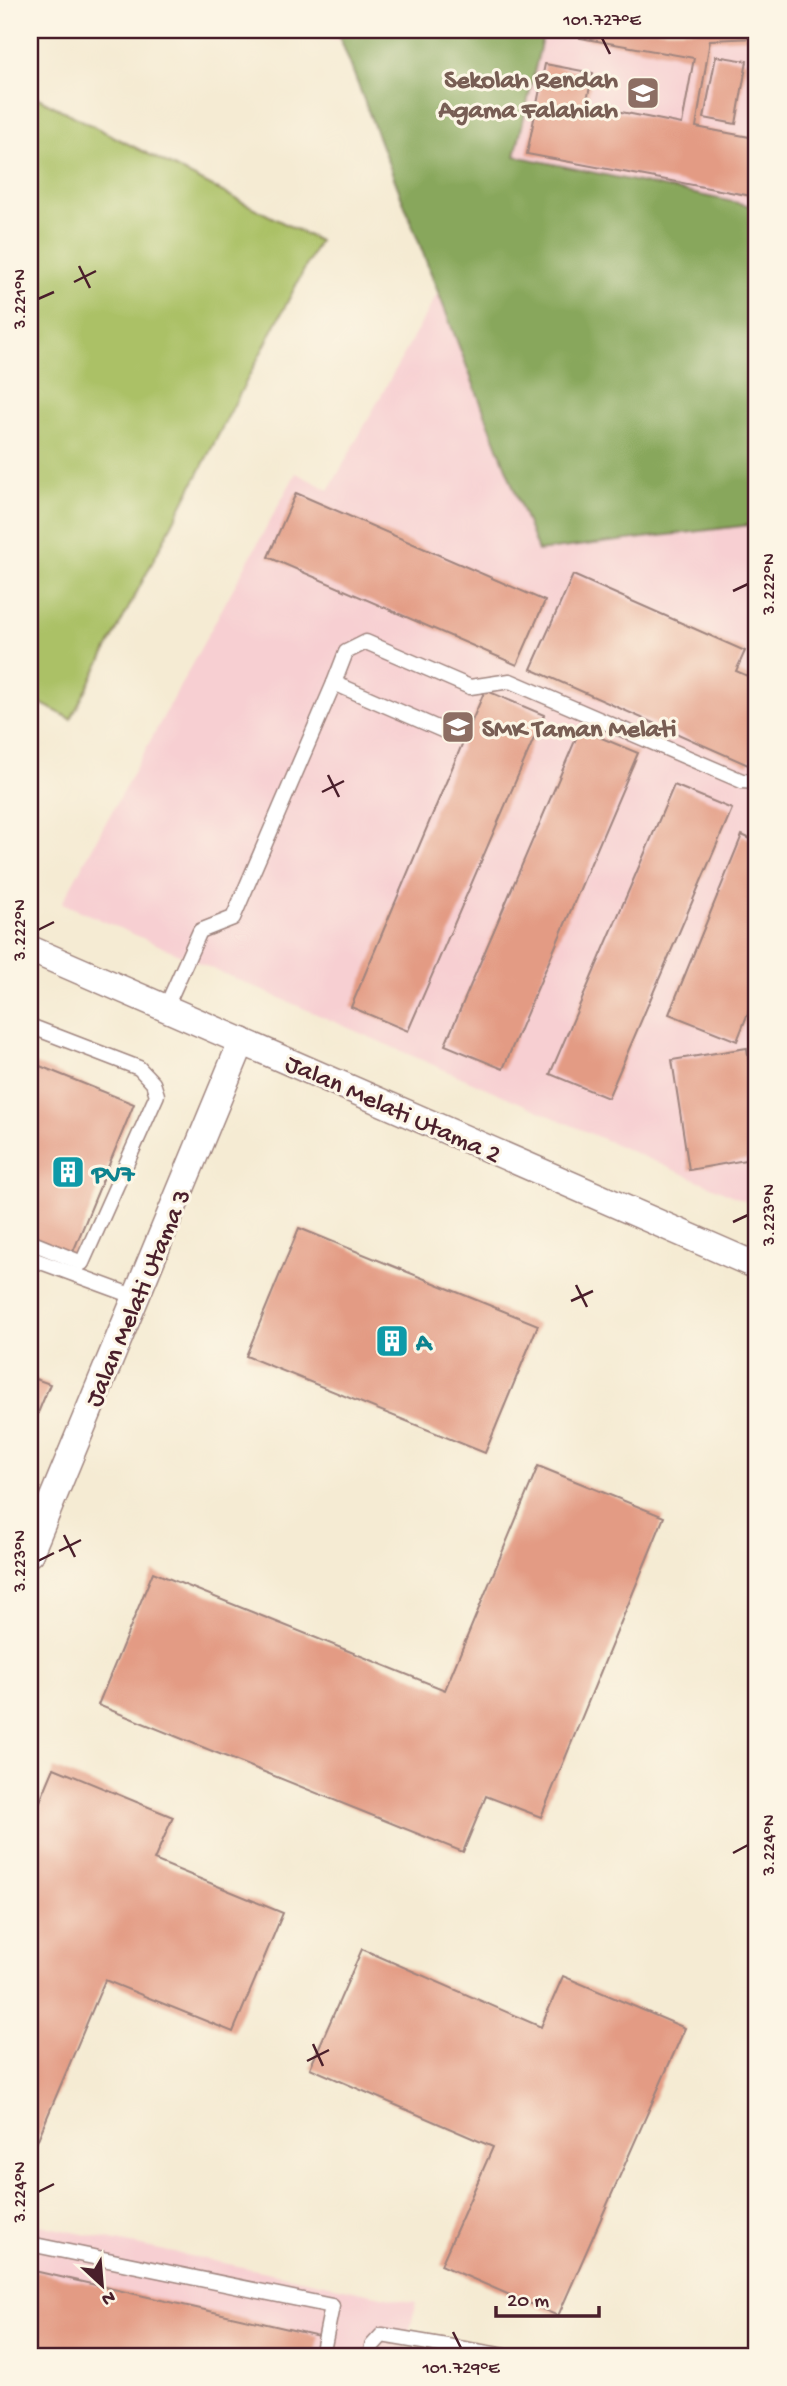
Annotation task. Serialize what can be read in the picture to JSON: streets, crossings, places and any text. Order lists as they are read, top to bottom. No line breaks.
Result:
{"streets":{"street":["Jalan Melati Utama 2","Jalan Melati Utama 3"]},"crossings":[["Jalan Melati Utama 2","Jalan Melati Utama 3"]],"places":{"school or university":["Sekolah Rendah Agama Falahiah","SMK Taman Melati"],"building":["PV7","A"]},"scale_bar":"20 m","north":"bottom right","coordinates":["101.727°E","3.221°N","3.222°N","3.223°N","3.224°N","101.729°E"]}
